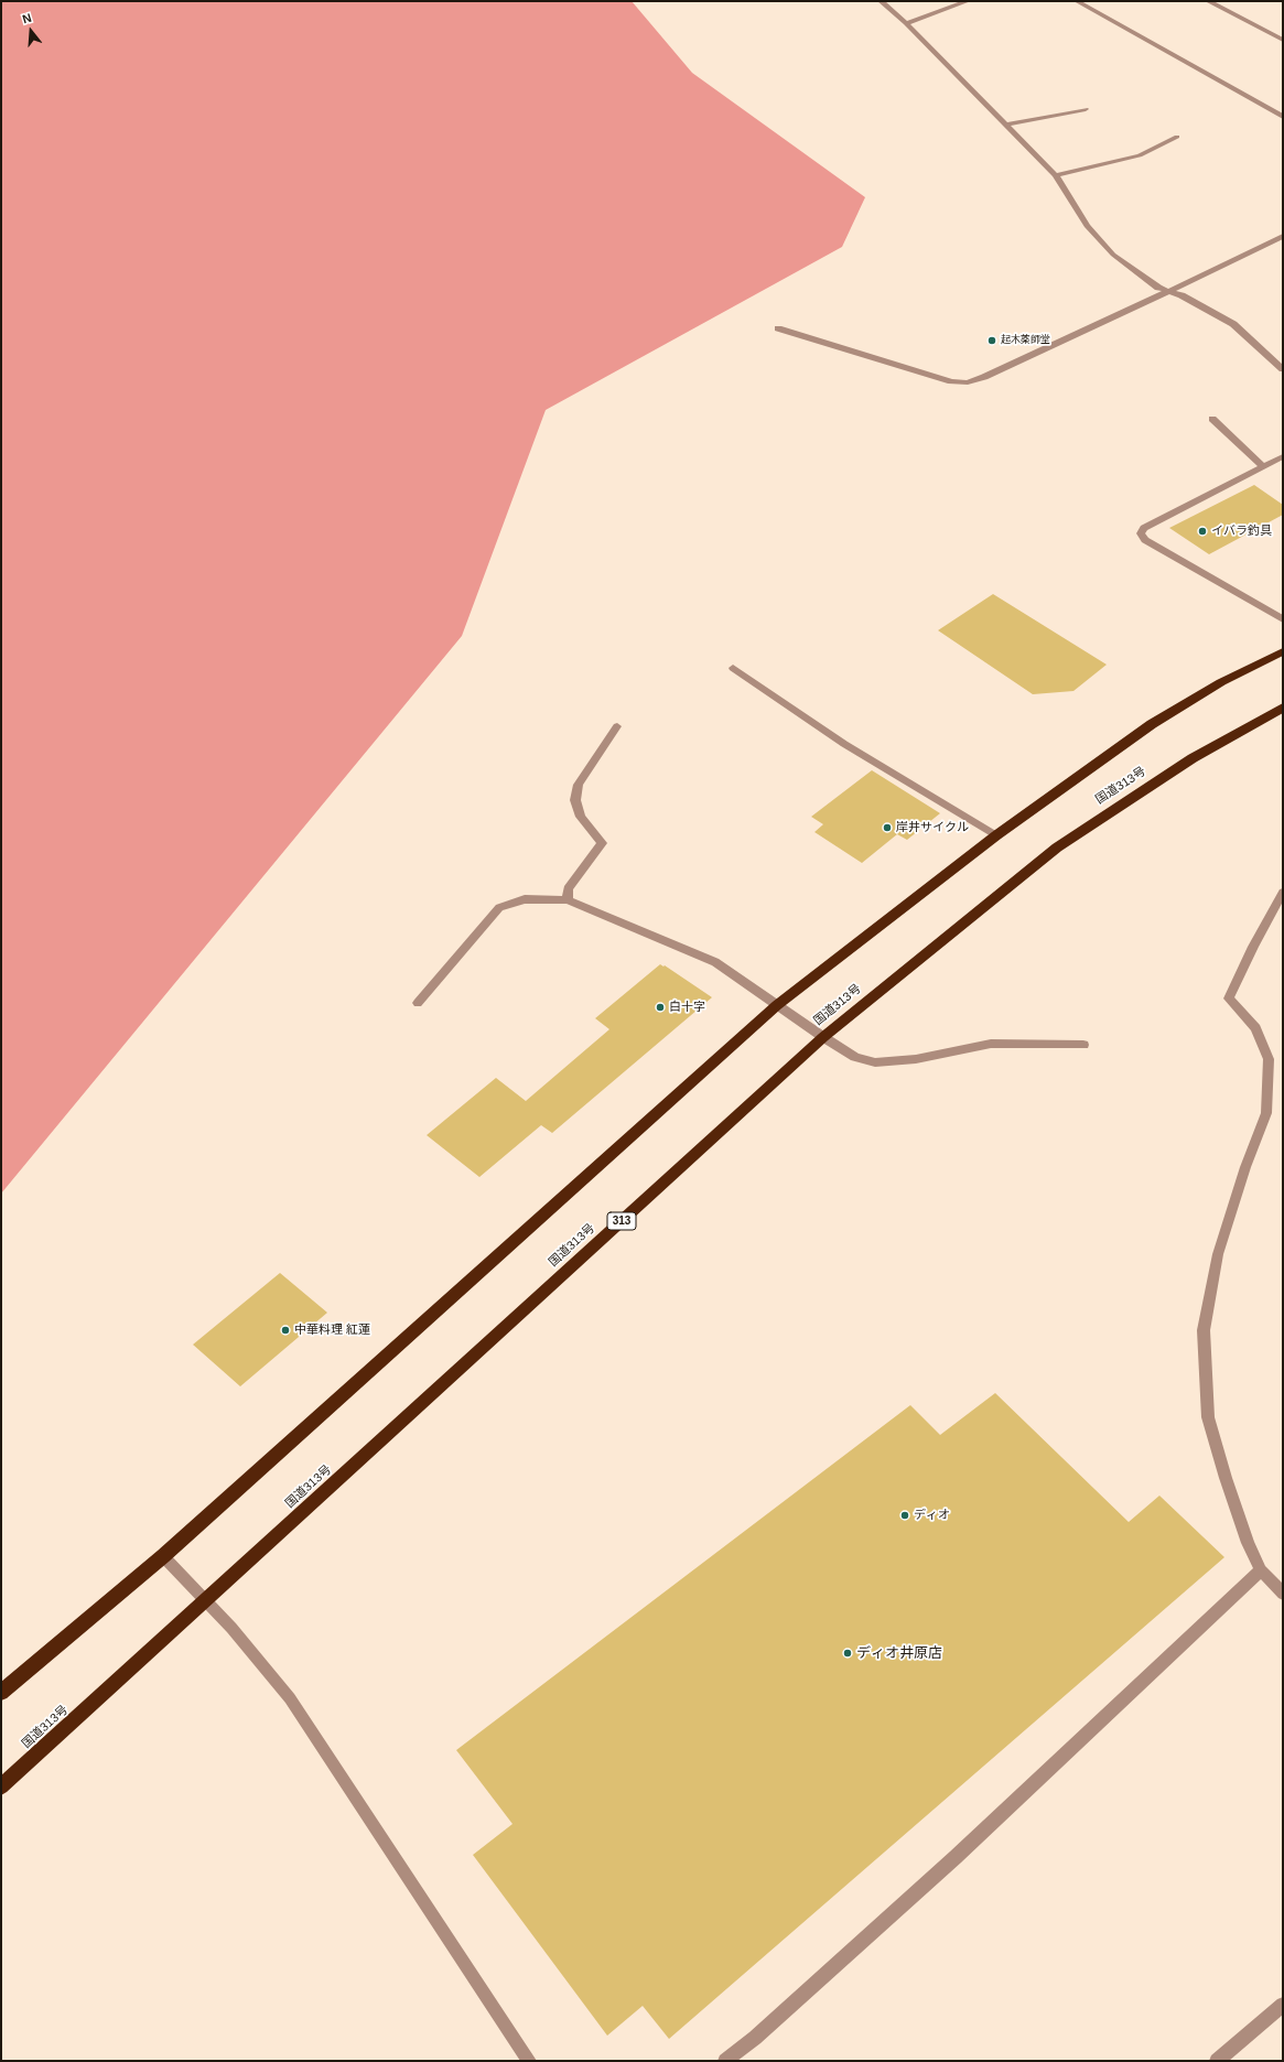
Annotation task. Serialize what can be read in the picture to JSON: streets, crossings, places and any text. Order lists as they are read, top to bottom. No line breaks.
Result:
{"streets":{"highway":["国道313号","313"]},"places":["起木薬師堂","イバラ釣具","岸井サイクル","白十字","中華料理 紅蓮","ディオ","ディオ井原店"],"north":"top"}
